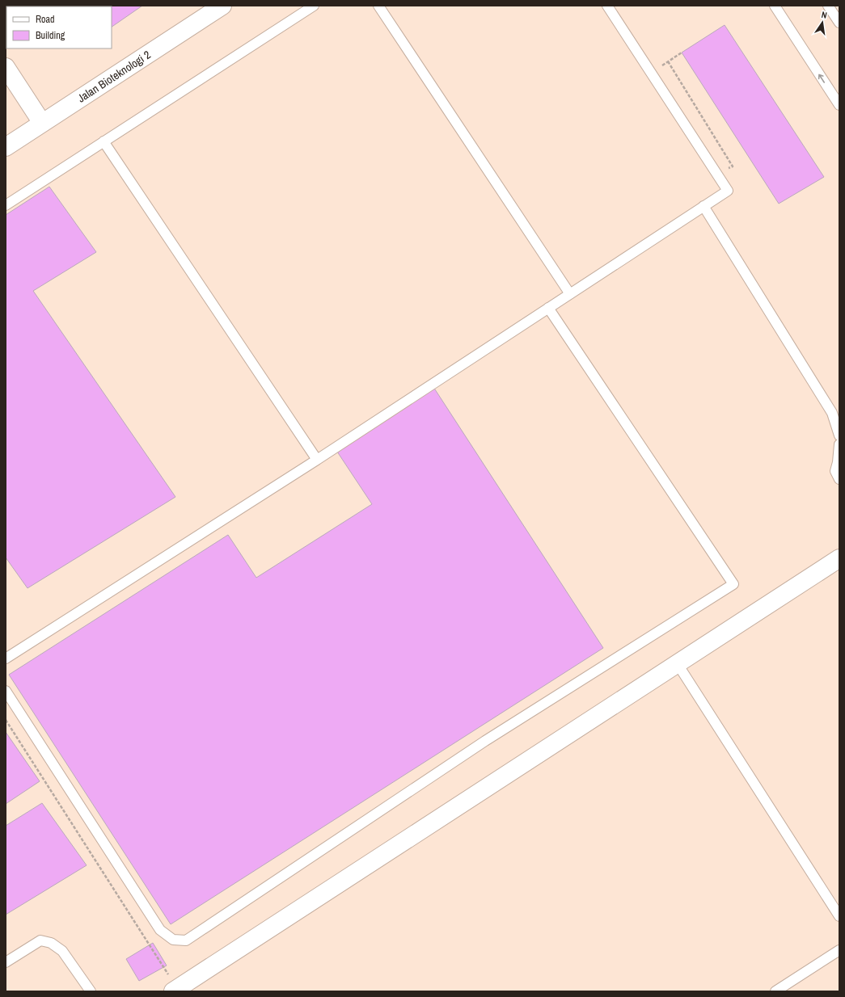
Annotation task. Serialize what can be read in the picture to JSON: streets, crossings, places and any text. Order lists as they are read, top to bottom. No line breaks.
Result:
{"streets":{"street":["Jalan Bioteknologi 2"]},"legend":["Road","Building"],"north":"top"}
